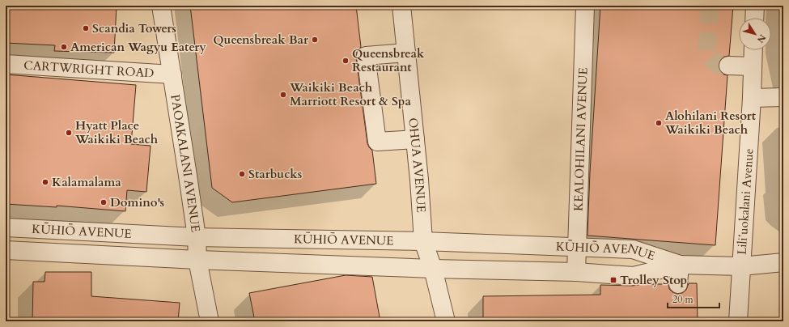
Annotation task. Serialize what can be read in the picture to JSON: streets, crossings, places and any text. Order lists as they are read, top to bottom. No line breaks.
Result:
{"streets":{"street":["CARTWRIGHT ROAD","KEALOHILANI AVENUE","PAOAKALANI AVENUE","OHUA AVENUE","Liliʻuokalani Avenue","KŪHIŌ AVENUE"]},"crossings":[["CARTWRIGHT ROAD","PAOAKALANI AVENUE"],["KEALOHILANI AVENUE","KŪHIŌ AVENUE"],["PAOAKALANI AVENUE","KŪHIŌ AVENUE"],["OHUA AVENUE","KŪHIŌ AVENUE"],["Liliʻuokalani Avenue","KŪHIŌ AVENUE"]],"places":{"other":["Scandia Towers","Queensbreak Bar","American Wagyu Eatery","Queensbreak Restaurant","Waikiki Beach Marriott Resort & Spa","Alohilani Resort Waikiki Beach","Hyatt Place Waikiki Beach","Starbucks","Kalamalama","Domino's"],"transit":["Trolley Stop"]},"scale_bar":"20 m","north":"bottom right"}
